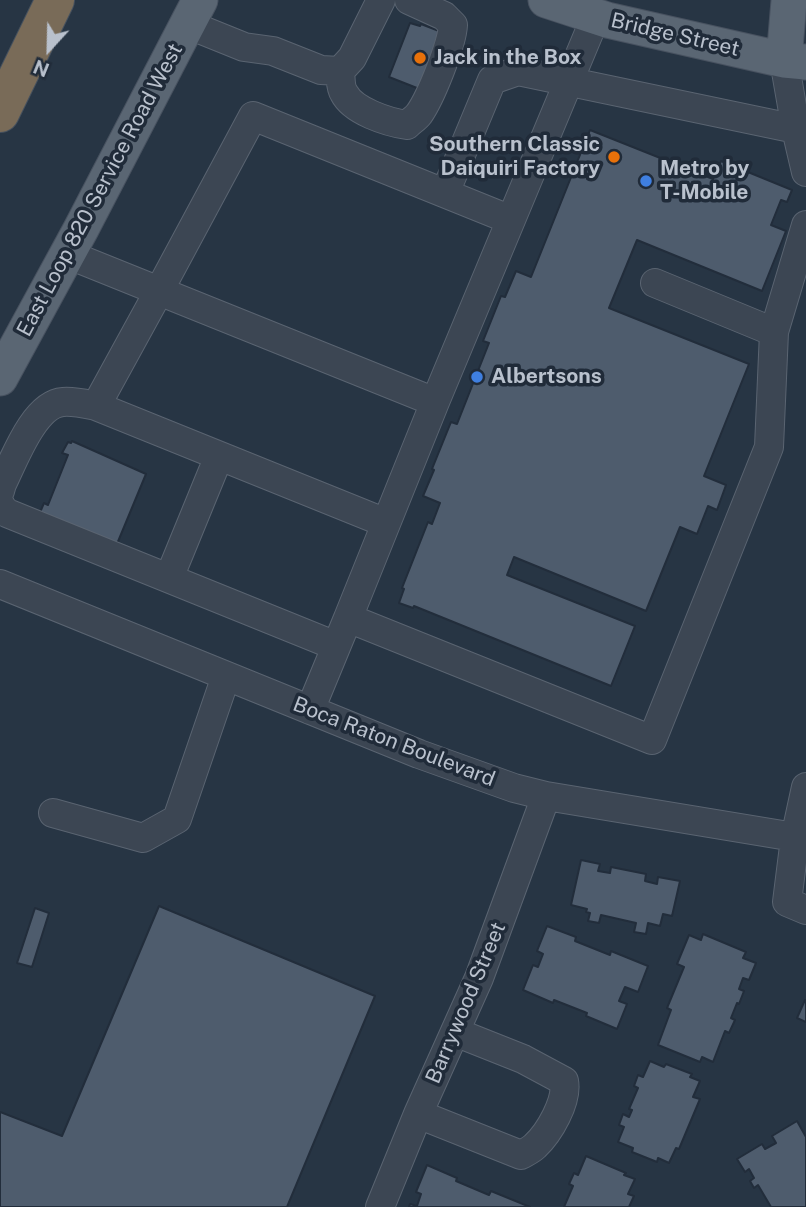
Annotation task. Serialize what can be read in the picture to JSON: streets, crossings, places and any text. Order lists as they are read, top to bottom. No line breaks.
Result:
{"streets":{"main road":["Bridge Street","East Loop 820 Service Road West"],"street":["Boca Raton Boulevard","Barrywood Street"]},"crossings":[["Boca Raton Boulevard","Barrywood Street"]],"places":["Jack in the Box","Southern Classic Daiquiri Factory","Metro by T-Mobile","Albertsons"],"north":"bottom"}
